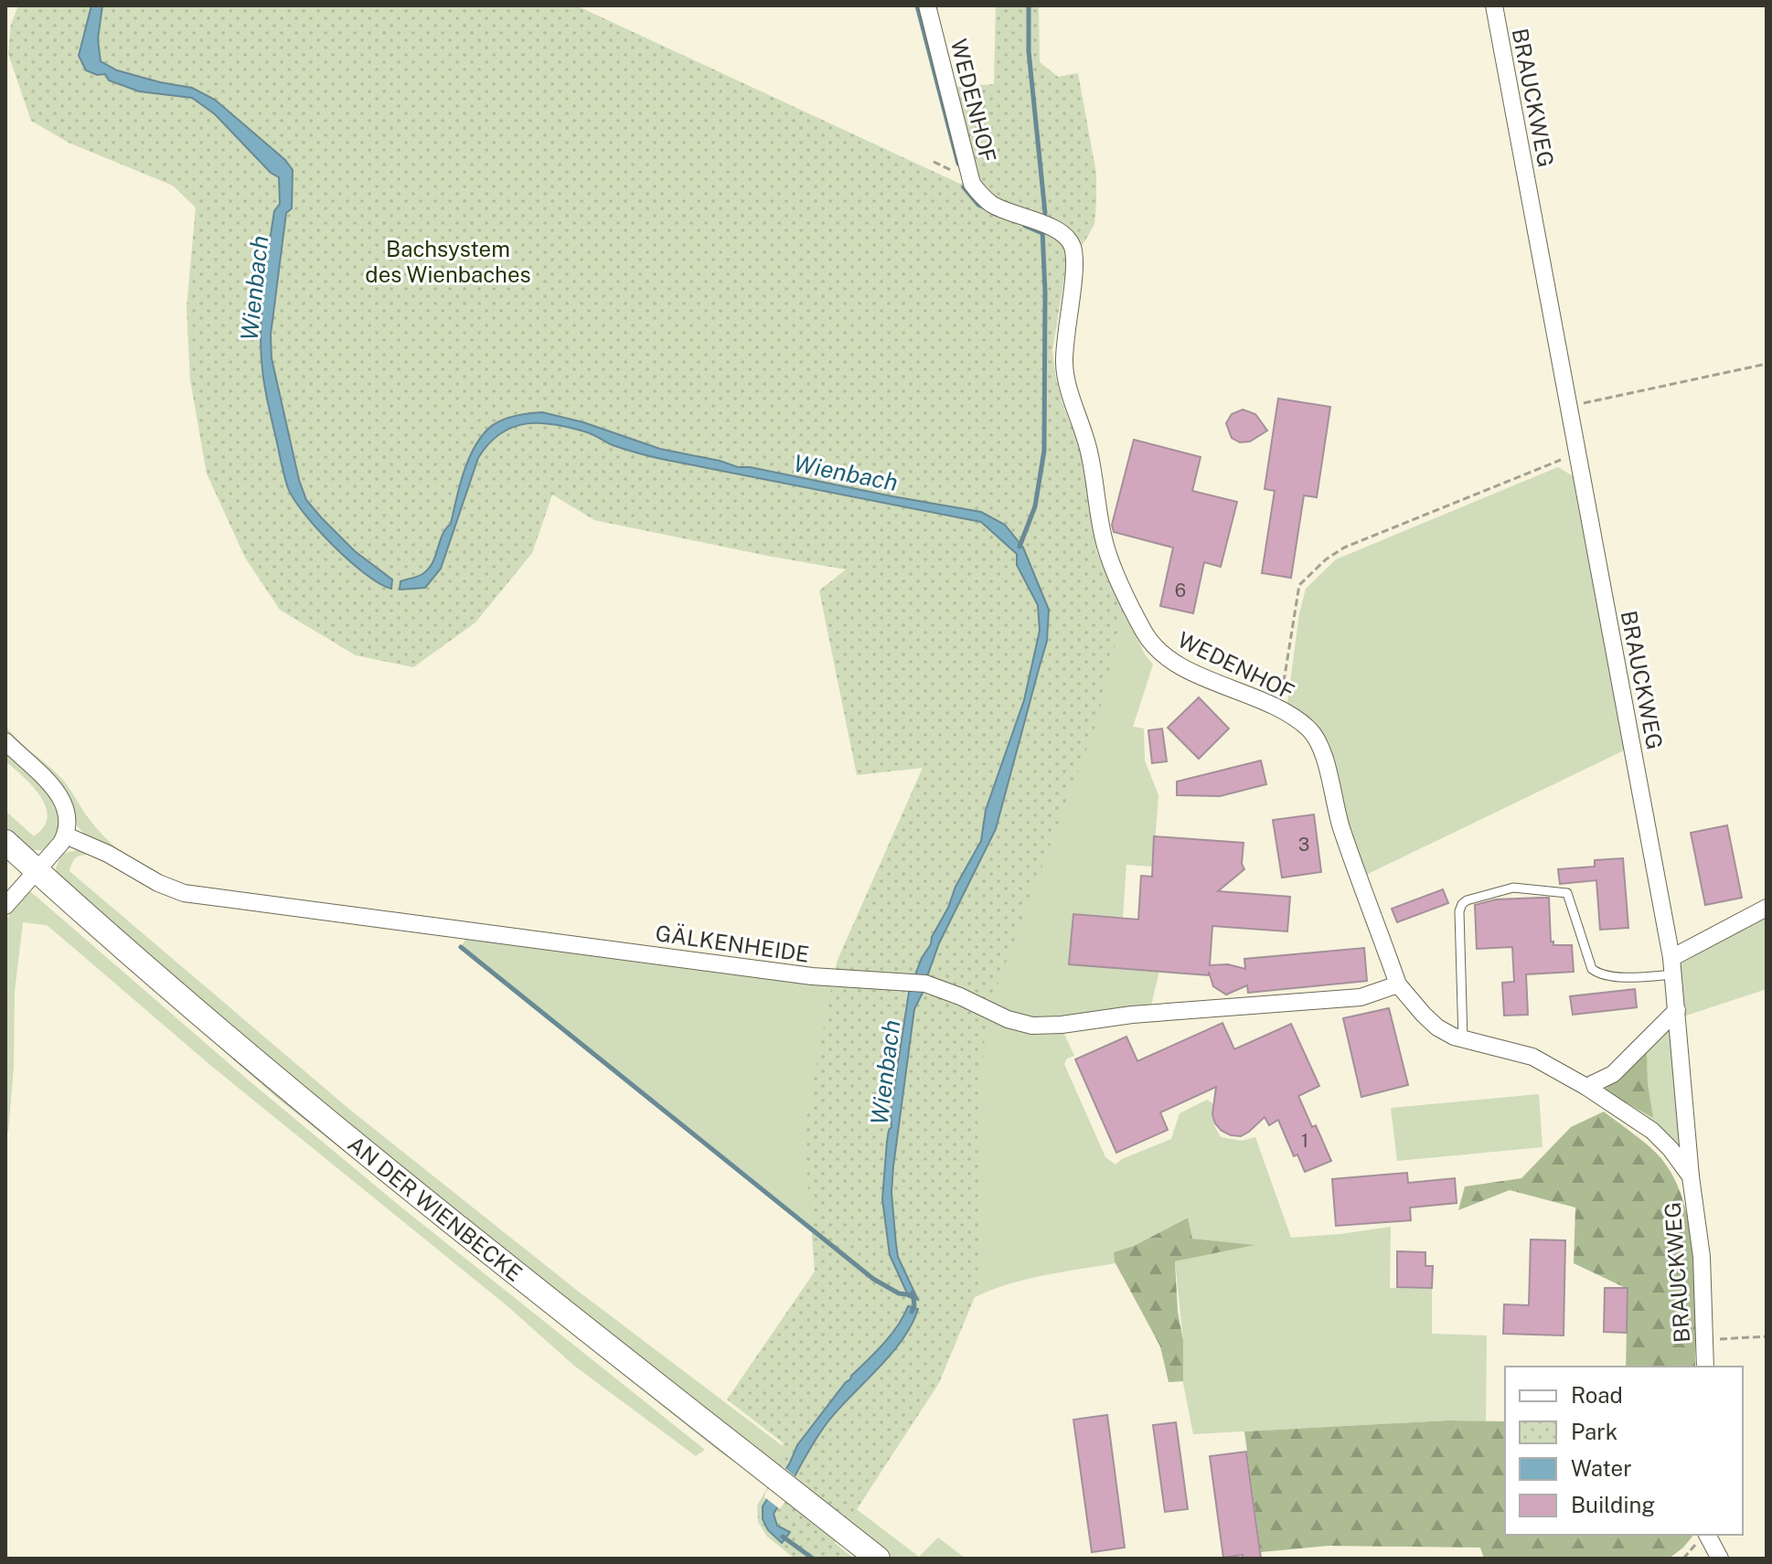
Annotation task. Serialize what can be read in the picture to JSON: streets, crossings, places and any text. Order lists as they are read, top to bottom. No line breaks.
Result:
{"streets":{"street":["BRAUCKWEG","WEDENHOF","GÄLKENHEIDE","AN DER WIENBECKE"]},"crossings":[["BRAUCKWEG","WEDENHOF"],["WEDENHOF","GÄLKENHEIDE"]],"water":["Wienbach"],"parks":["Bachsystem des Wienbaches"],"house_numbers":["6","3","1"],"legend":["Road","Park","Water","Building"]}
